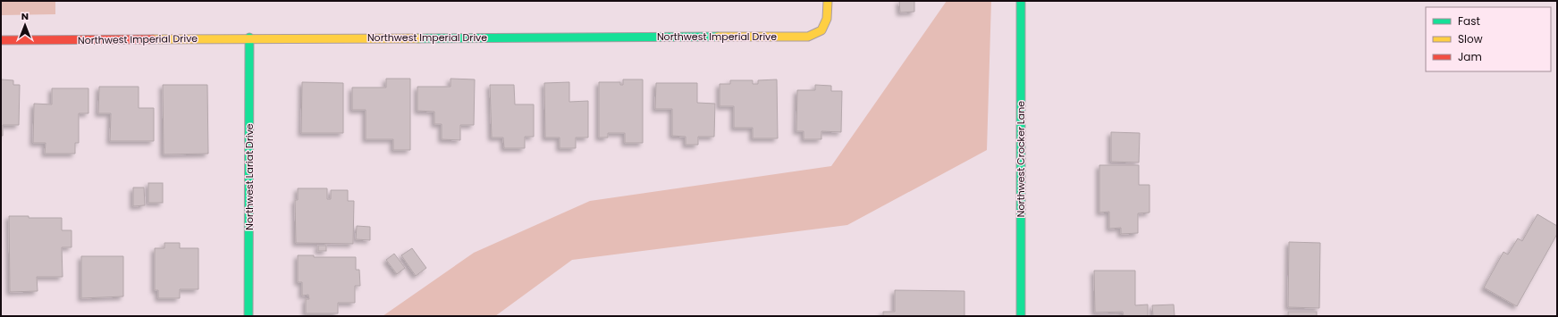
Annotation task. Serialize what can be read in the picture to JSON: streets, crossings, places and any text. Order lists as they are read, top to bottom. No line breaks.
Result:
{"streets":{"street":["Northwest Imperial Drive","Northwest Crocker Lane","Northwest Lariat Drive"]},"crossings":[["Northwest Imperial Drive","Northwest Lariat Drive"]],"legend":["Fast","Slow","Jam"],"north":"top"}
